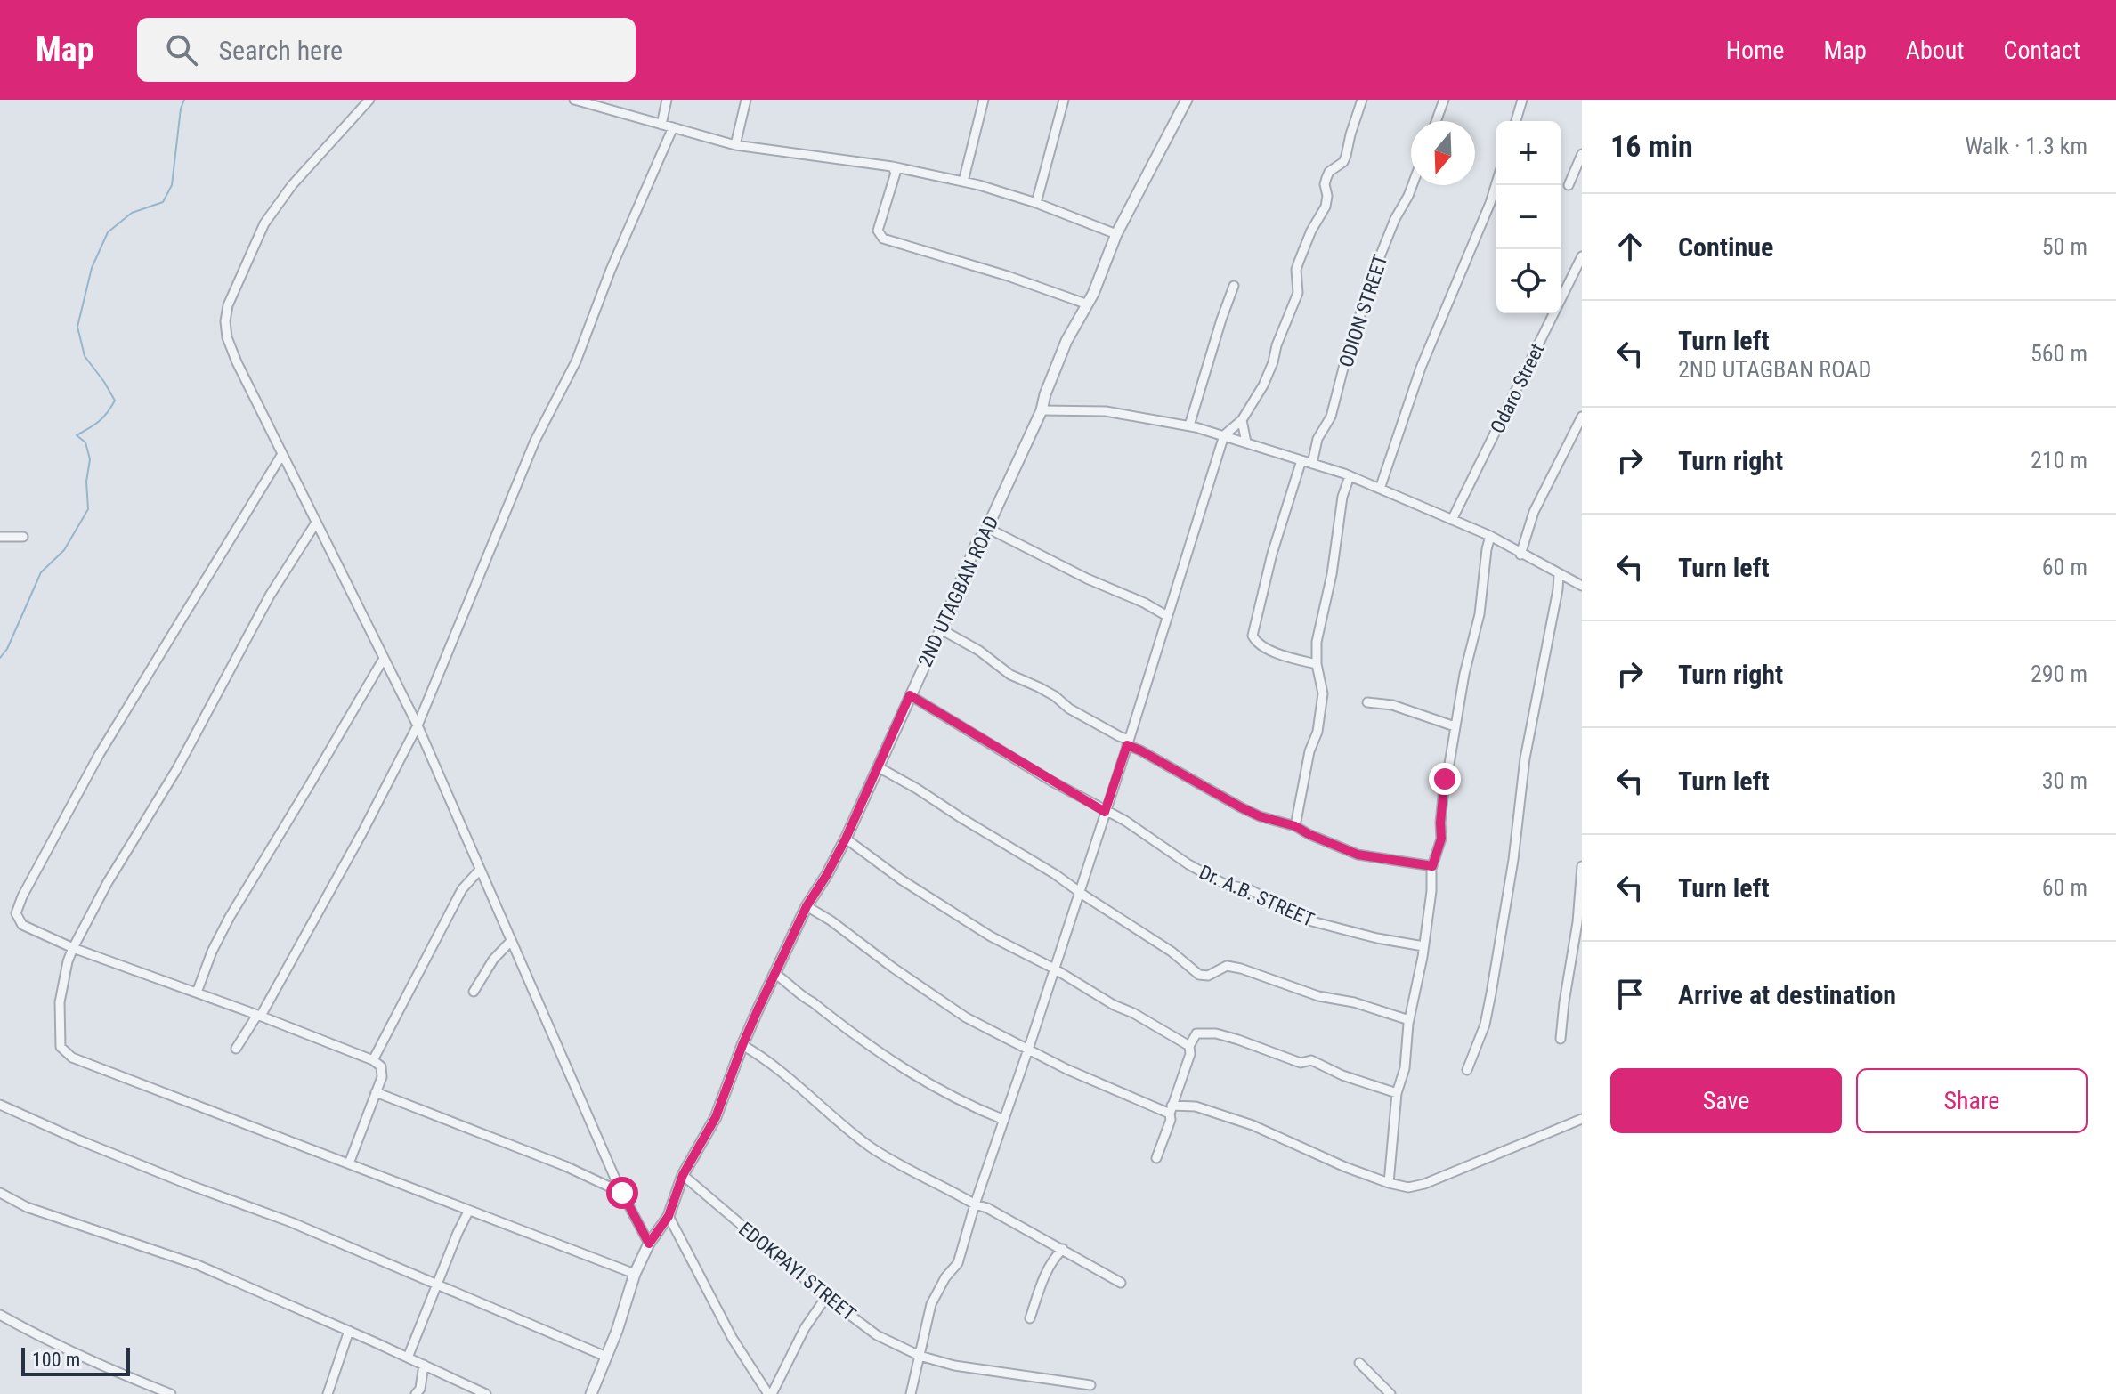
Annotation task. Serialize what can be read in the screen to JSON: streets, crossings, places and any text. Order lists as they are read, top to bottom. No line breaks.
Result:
{"streets":{"street":["ODION STREET","Odaro Street","2ND UTAGBAN ROAD","Dr. A.B. STREET","EDOKPAYI STREET"]},"crossings":[["2ND UTAGBAN ROAD","Dr. A.B. STREET"],["2ND UTAGBAN ROAD","EDOKPAYI STREET"]],"scale_bar":"100 m","north":"bottom","page":{"header":"Map","search":"Search here","nav":["Home","Map","About","Contact"],"heading":["16 min","Walk · 1.3 km"],"map_buttons":["+","−"],"list":[["Continue","50 m"],["Turn left","2ND UTAGBAN ROAD","560 m"],["Turn right","210 m"],["Turn left","60 m"],["Turn right","290 m"],["Turn left","30 m"],["Turn left","60 m"],"Arrive at destination"],"buttons":["Save","Share"],"scale":"100 m"}}
